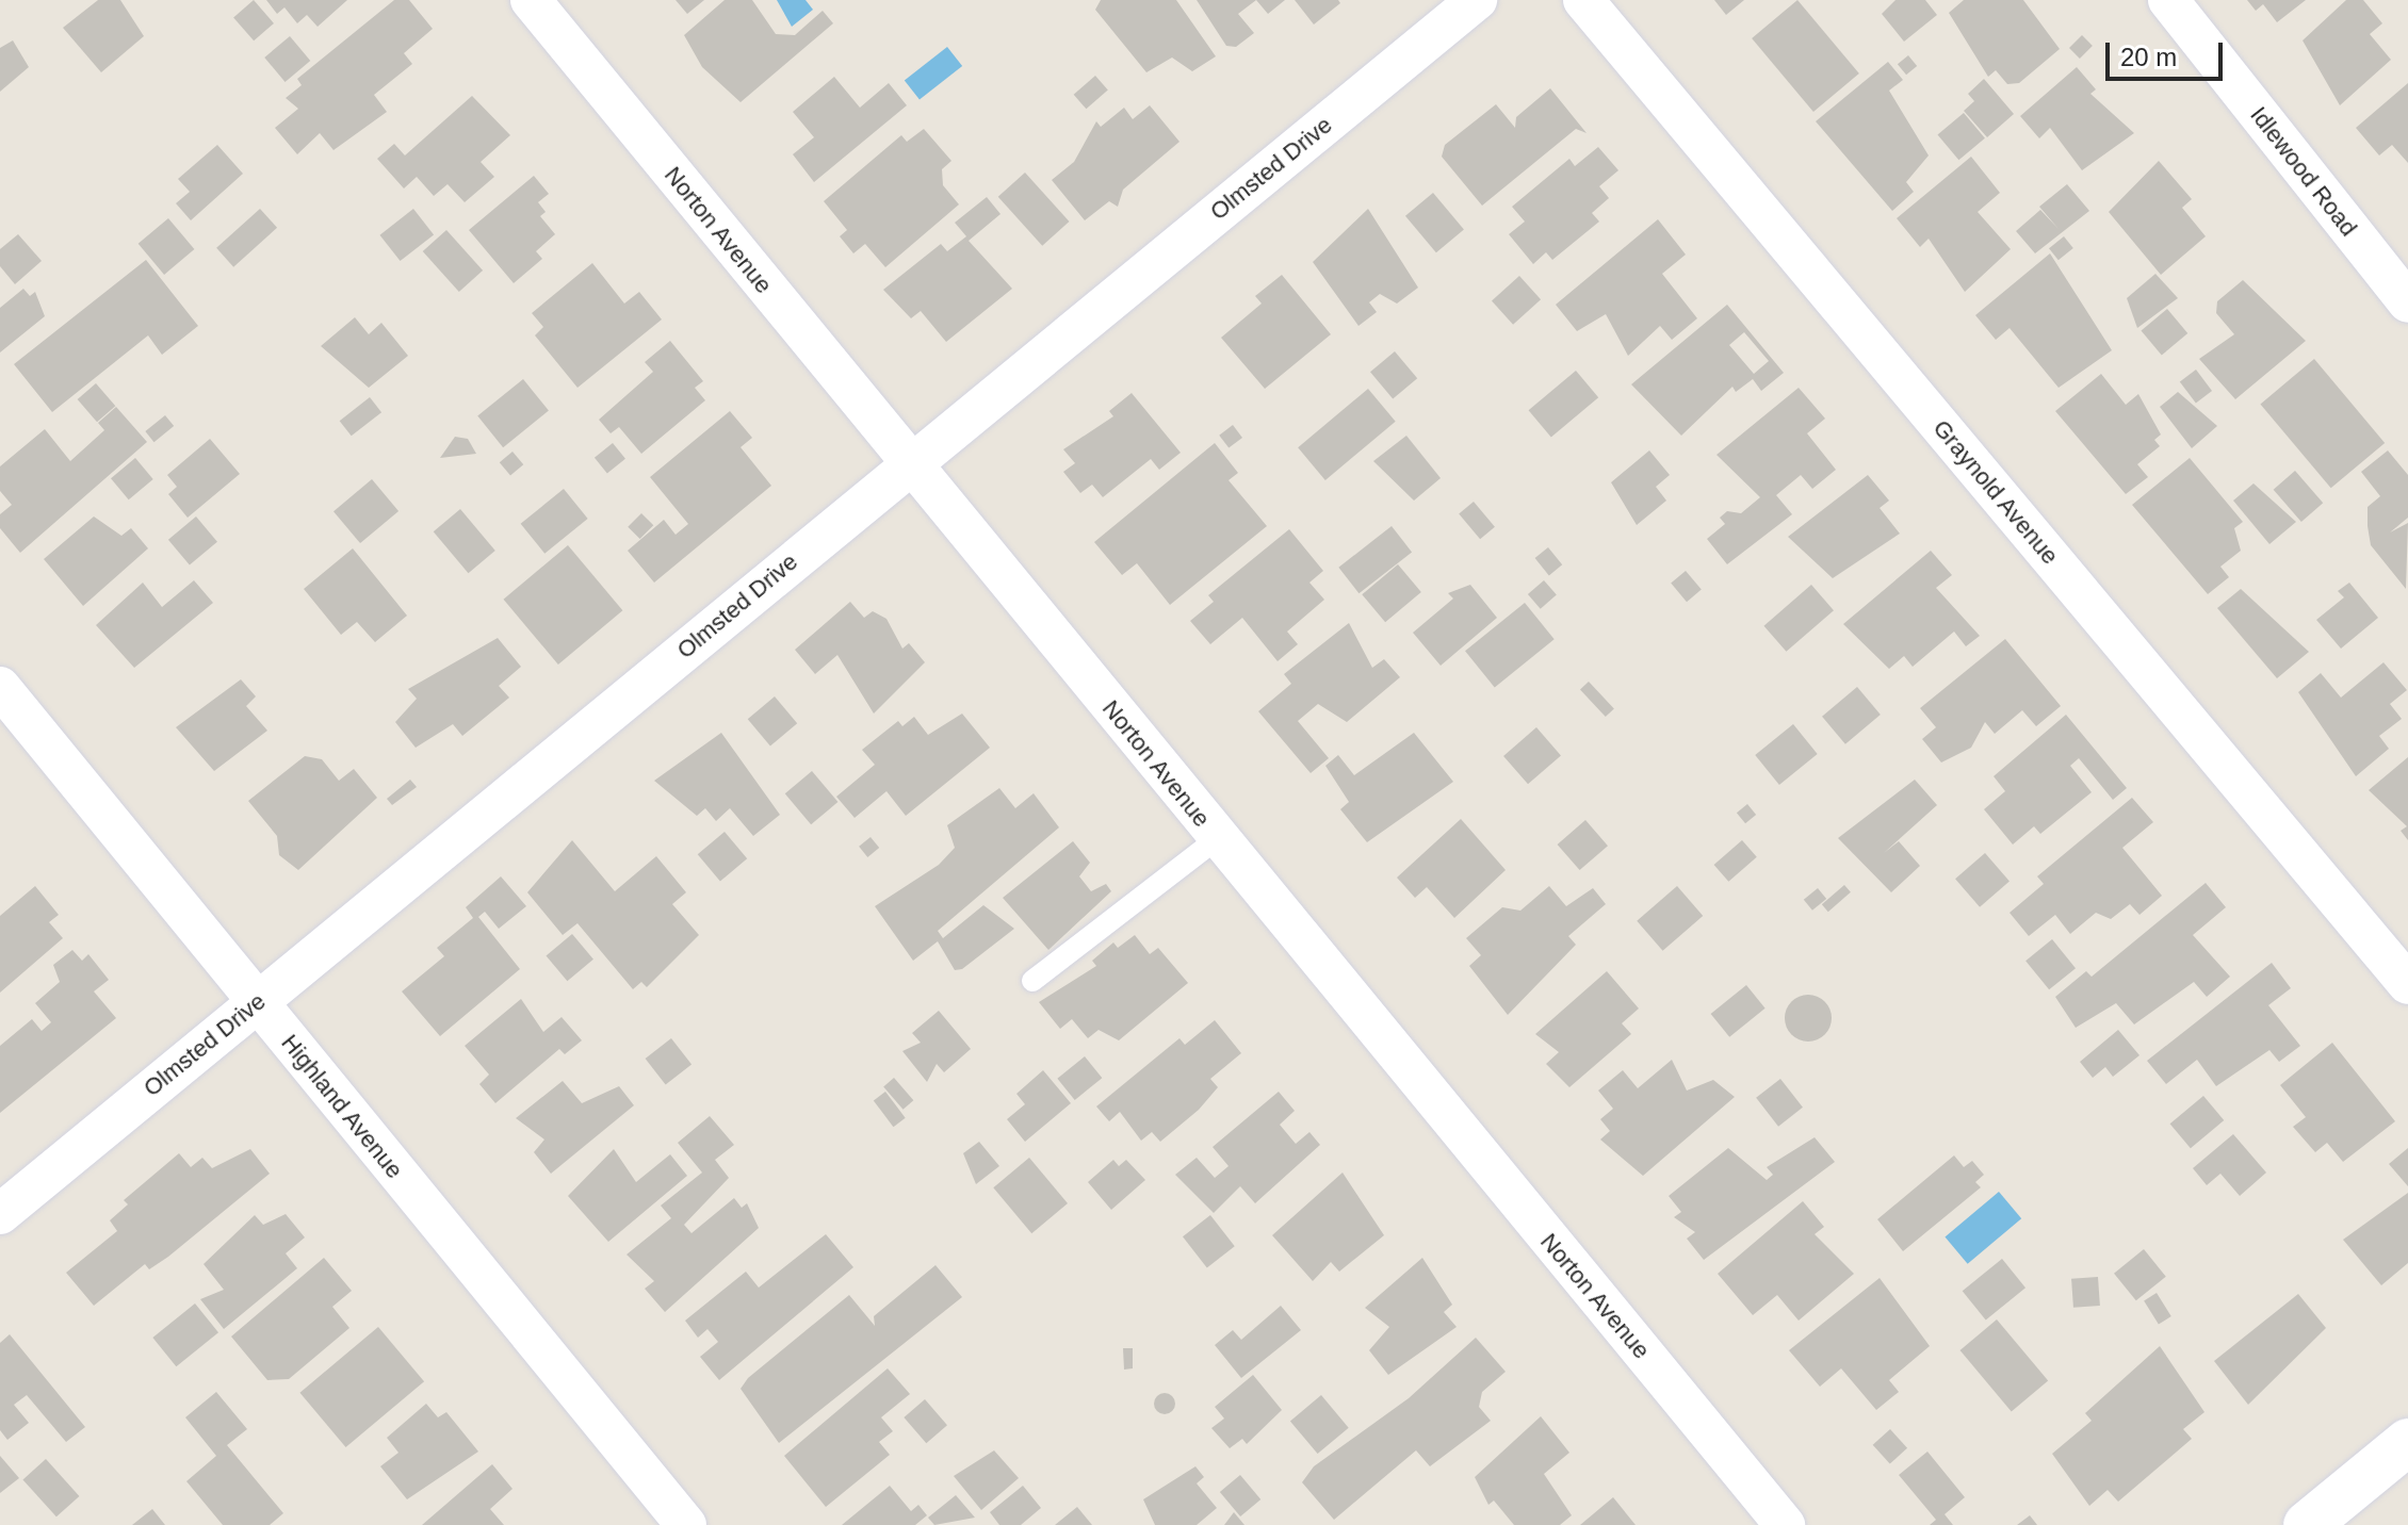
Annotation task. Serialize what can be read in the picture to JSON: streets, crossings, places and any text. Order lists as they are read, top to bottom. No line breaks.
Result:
{"streets":{"street":["Olmsted Drive","Idlewood Road","Norton Avenue","Graynold Avenue","Highland Avenue"]},"crossings":[["Olmsted Drive","Norton Avenue"],["Olmsted Drive","Highland Avenue"]],"scale_bar":"20 m"}
